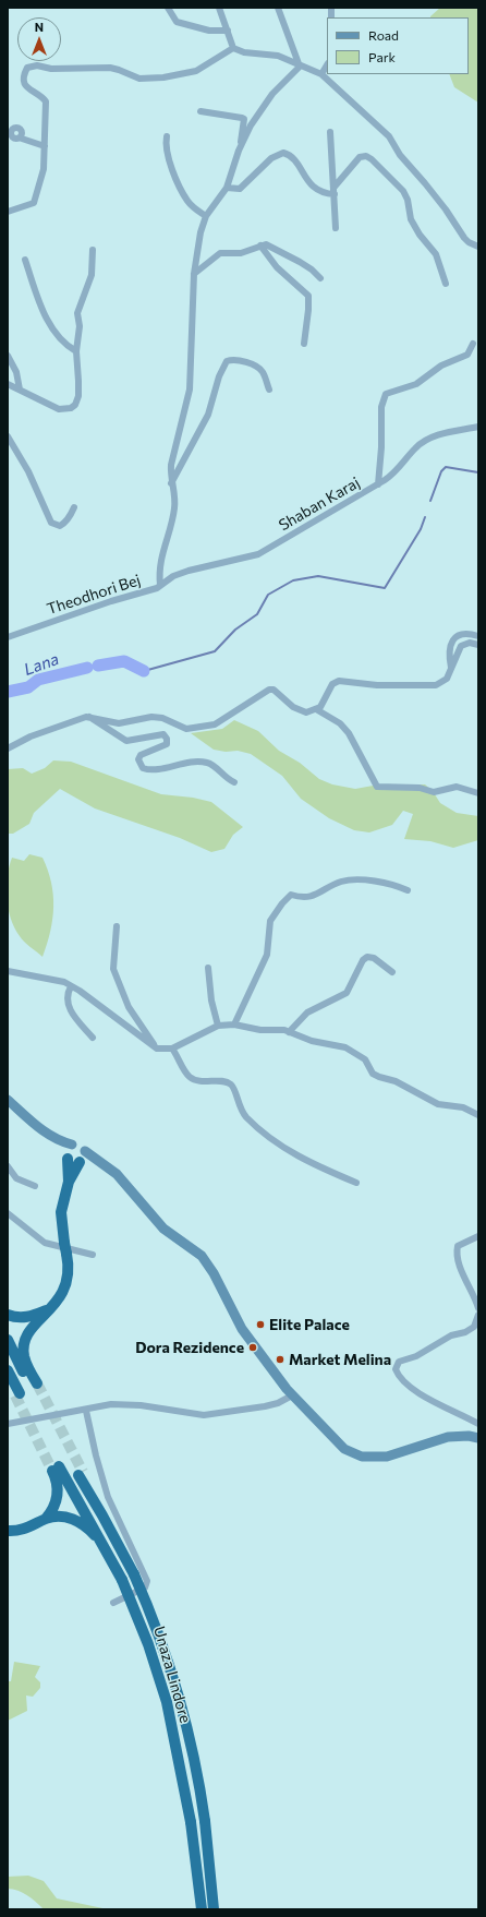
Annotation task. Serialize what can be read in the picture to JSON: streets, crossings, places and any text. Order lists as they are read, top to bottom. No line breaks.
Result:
{"streets":{"highway":["Unaza Lindore"],"street":["Shaban Karaj","Theodhori Bej"]},"crossings":[["Shaban Karaj","Theodhori Bej"]],"water":["Lana"],"places":["Elite Palace","Dora Rezidence","Market Melina"],"legend":["Road","Park"],"north":"top"}
